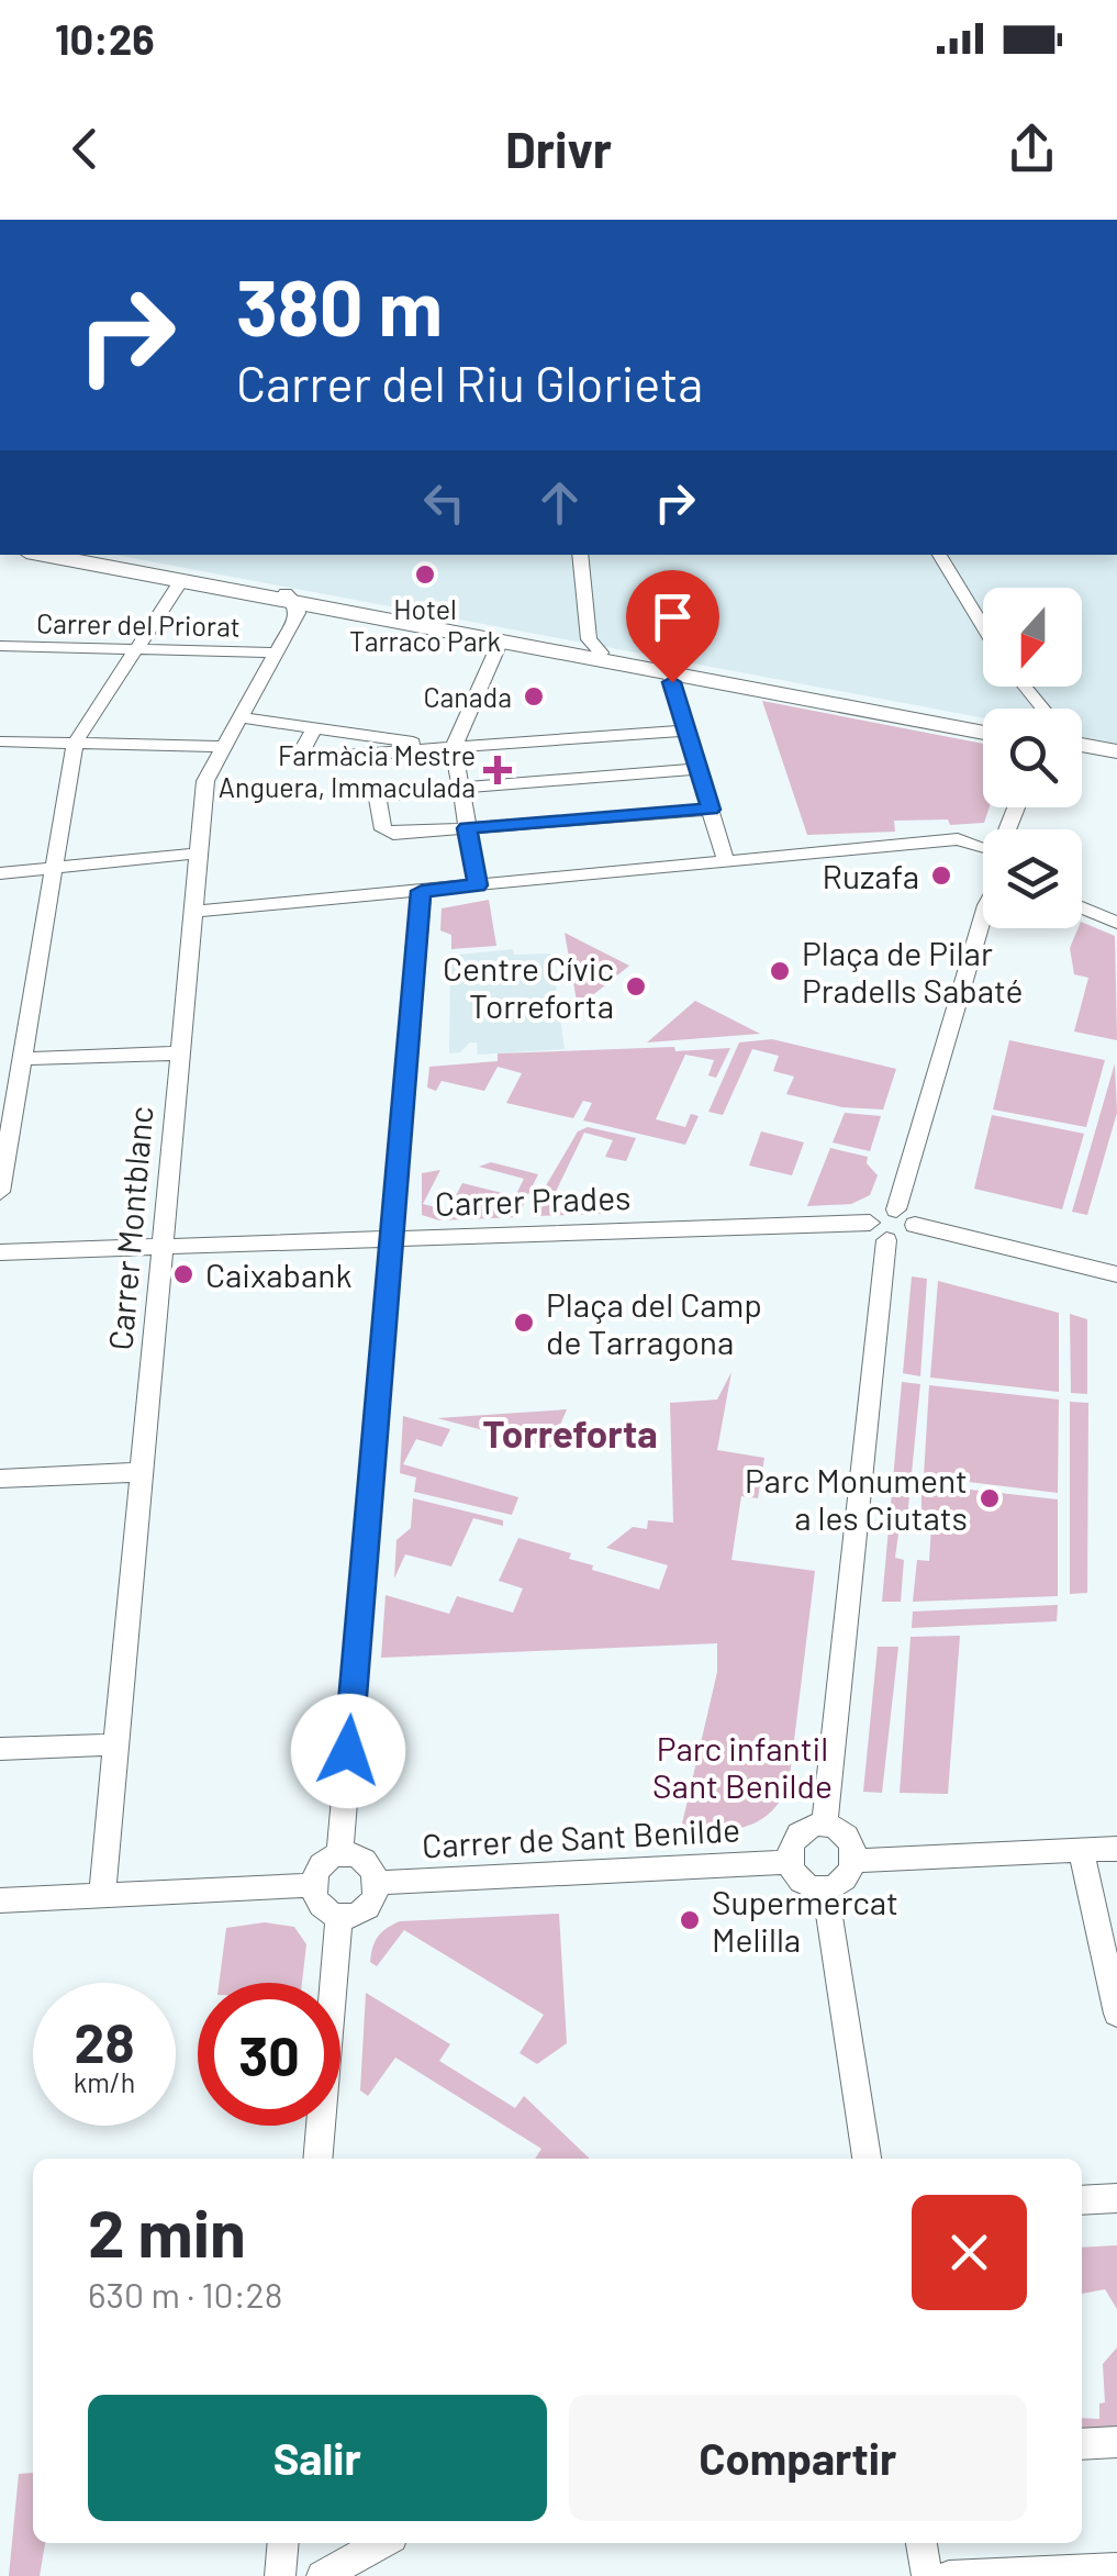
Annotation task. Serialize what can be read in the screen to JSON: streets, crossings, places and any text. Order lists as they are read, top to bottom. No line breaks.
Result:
{"streets":{"street":["Carrer del Priorat","Carrer Prades","Carrer Montblanc","Carrer de Sant Benilde"]},"crossings":[["Carrer del Priorat","Carrer Montblanc"],["Carrer Prades","Carrer Montblanc"]],"districts":["Torreforta"],"parks":["Parc infantil Sant Benilde"],"places":{"other":["Hotel Tarraco Park","Canada","Ruzafa","Plaça de Pilar Pradells Sabaté","Centre Cívic Torreforta","Caixabank","Plaça del Camp de Tarragona","Parc Monument a les Ciutats","Supermercat Melilla"],"health":["Farmàcia Mestre Anguera, Immaculada"]},"north":"bottom","page":{"status":"10:26","header":"Drivr","turn":["380 m","Carrer del Riu Glorieta"],"speed":"28 km/h","limit":"30","heading":["2 min","630 m · 10:28"],"buttons":["Salir","Compartir"]}}
